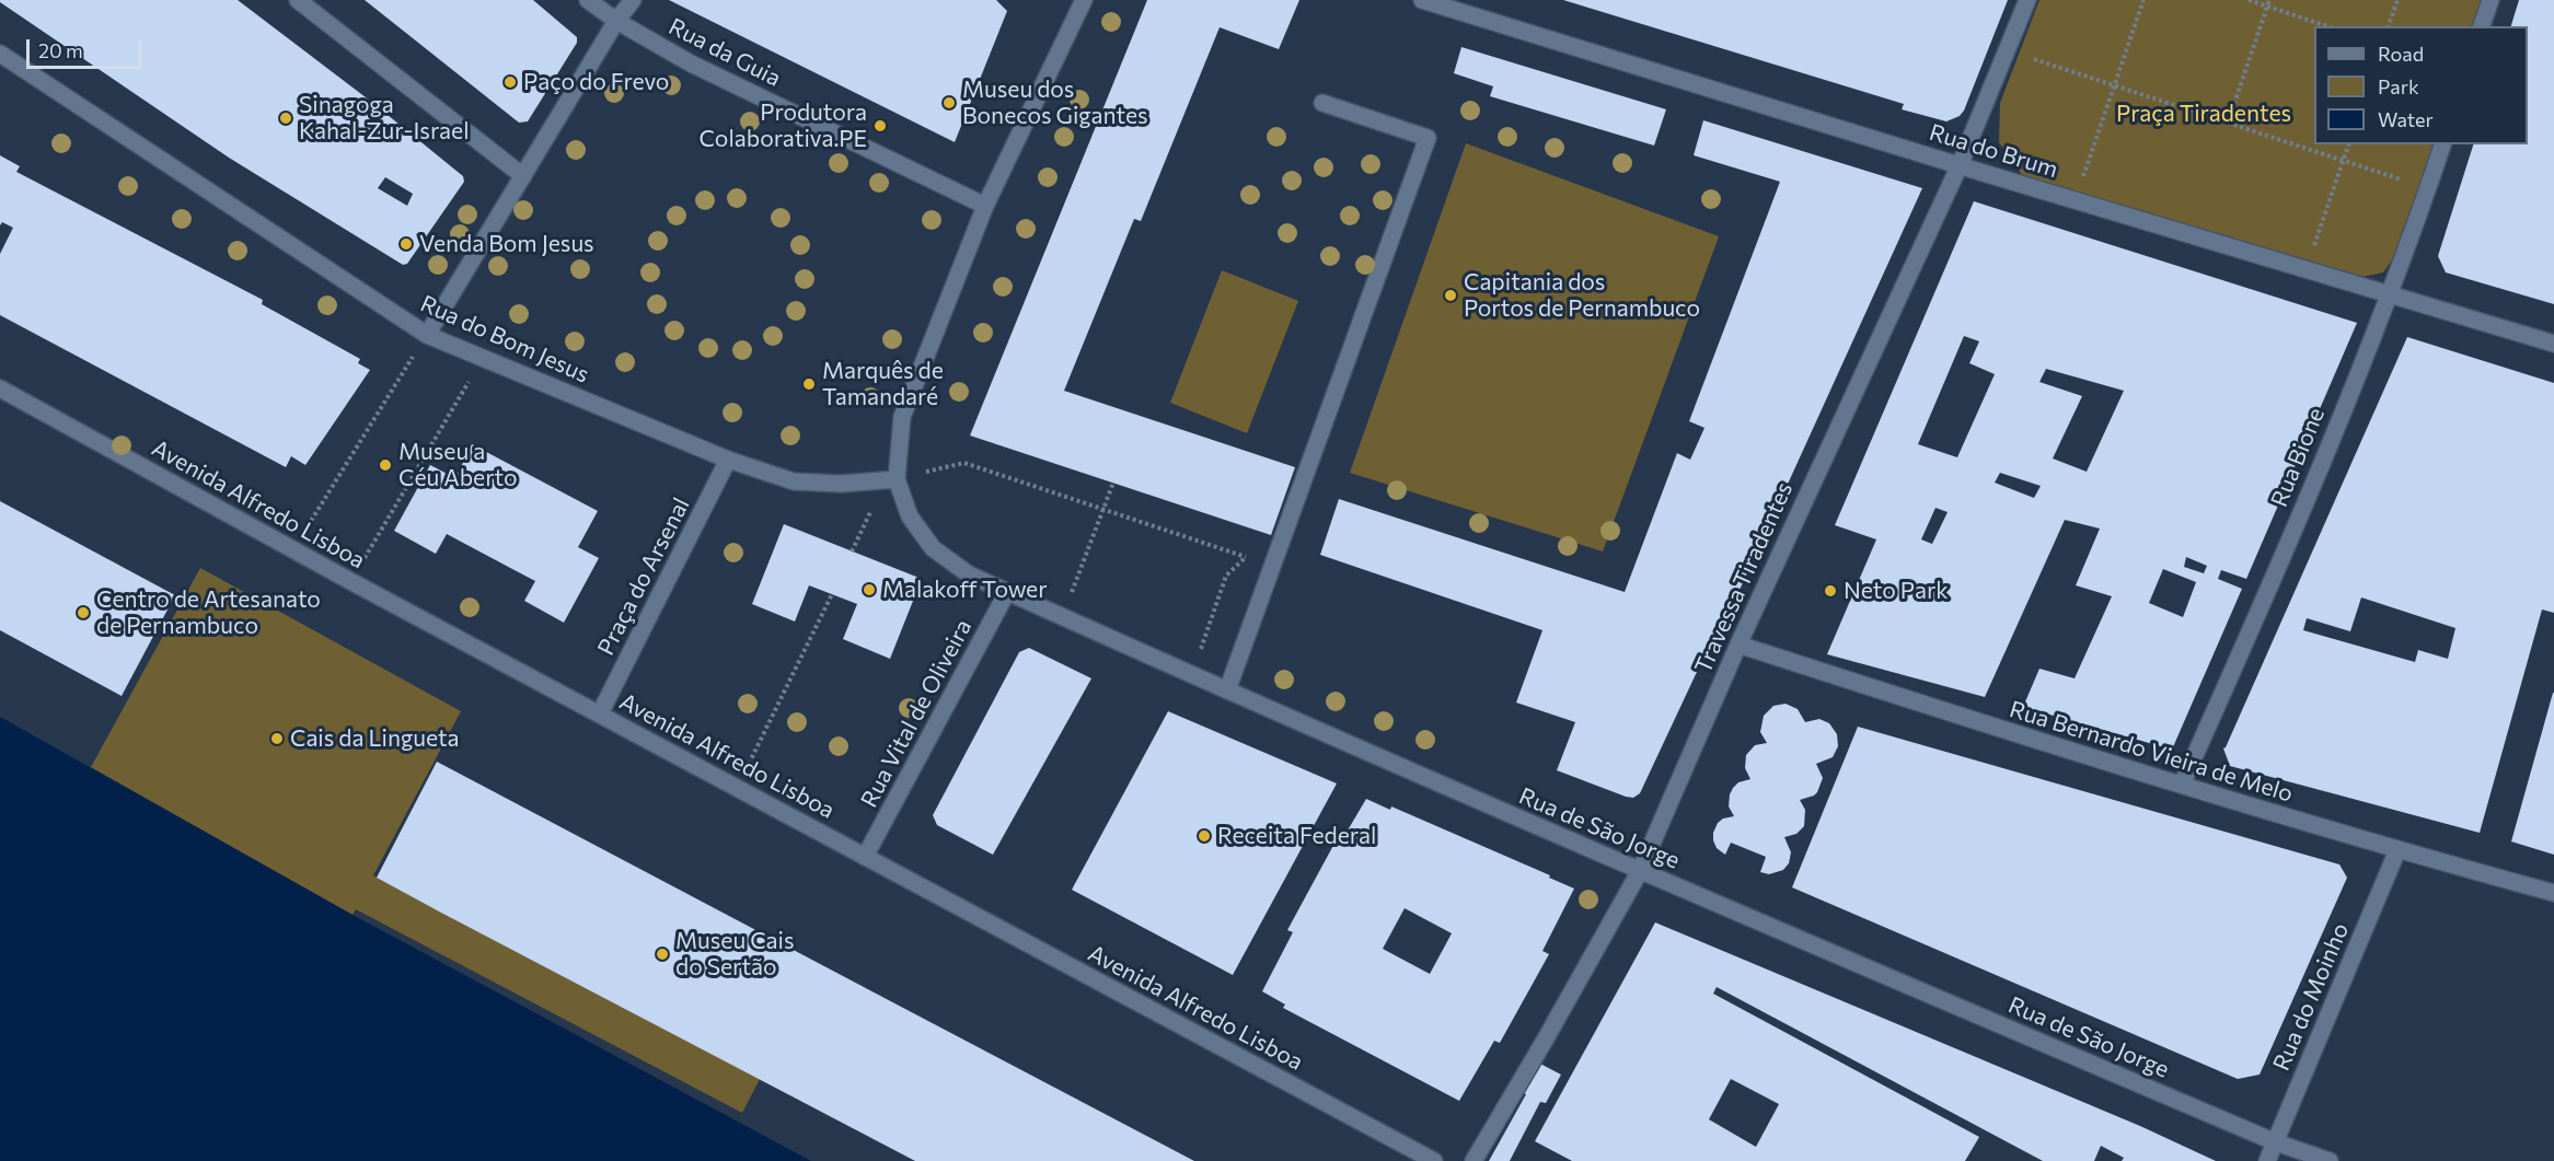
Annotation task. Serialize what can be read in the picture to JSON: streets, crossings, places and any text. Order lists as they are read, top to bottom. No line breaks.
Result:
{"streets":{"street":["Rua da Guia","Rua do Brum","Rua do Bom Jesus","Rua Bione","Avenida Alfredo Lisboa","Praça do Arsenal","Travessa Tiradentes","Rua Vital de Oliveira","Rua Bernardo Vieira de Melo","Rua de São Jorge","Rua do Moinho"]},"crossings":[["Rua do Brum","Rua Bione"],["Rua do Brum","Travessa Tiradentes"],["Rua do Bom Jesus","Praça do Arsenal"],["Rua do Bom Jesus","Rua de São Jorge"],["Rua Bione","Rua Bernardo Vieira de Melo"],["Avenida Alfredo Lisboa","Praça do Arsenal"],["Avenida Alfredo Lisboa","Rua Vital de Oliveira"],["Travessa Tiradentes","Rua Bernardo Vieira de Melo"],["Travessa Tiradentes","Rua de São Jorge"],["Rua Vital de Oliveira","Rua de São Jorge"],["Rua Bernardo Vieira de Melo","Rua do Moinho"],["Rua de São Jorge","Rua do Moinho"]],"parks":["Praça Tiradentes"],"places":["Paço do Frevo","Museu dos Bonecos Gigantes","Sinagoga Kahal-Zur-Israel","Produtora Colaborativa.PE","Venda Bom Jesus","Capitania dos Portos de Pernambuco","Marquês de Tamandaré","Museu a Céu Aberto","Malakoff Tower","Neto Park","Centro de Artesanato de Pernambuco","Cais da Lingueta","Receita Federal","Museu Cais do Sertão"],"legend":["Road","Park","Water"],"scale_bar":"20 m"}
